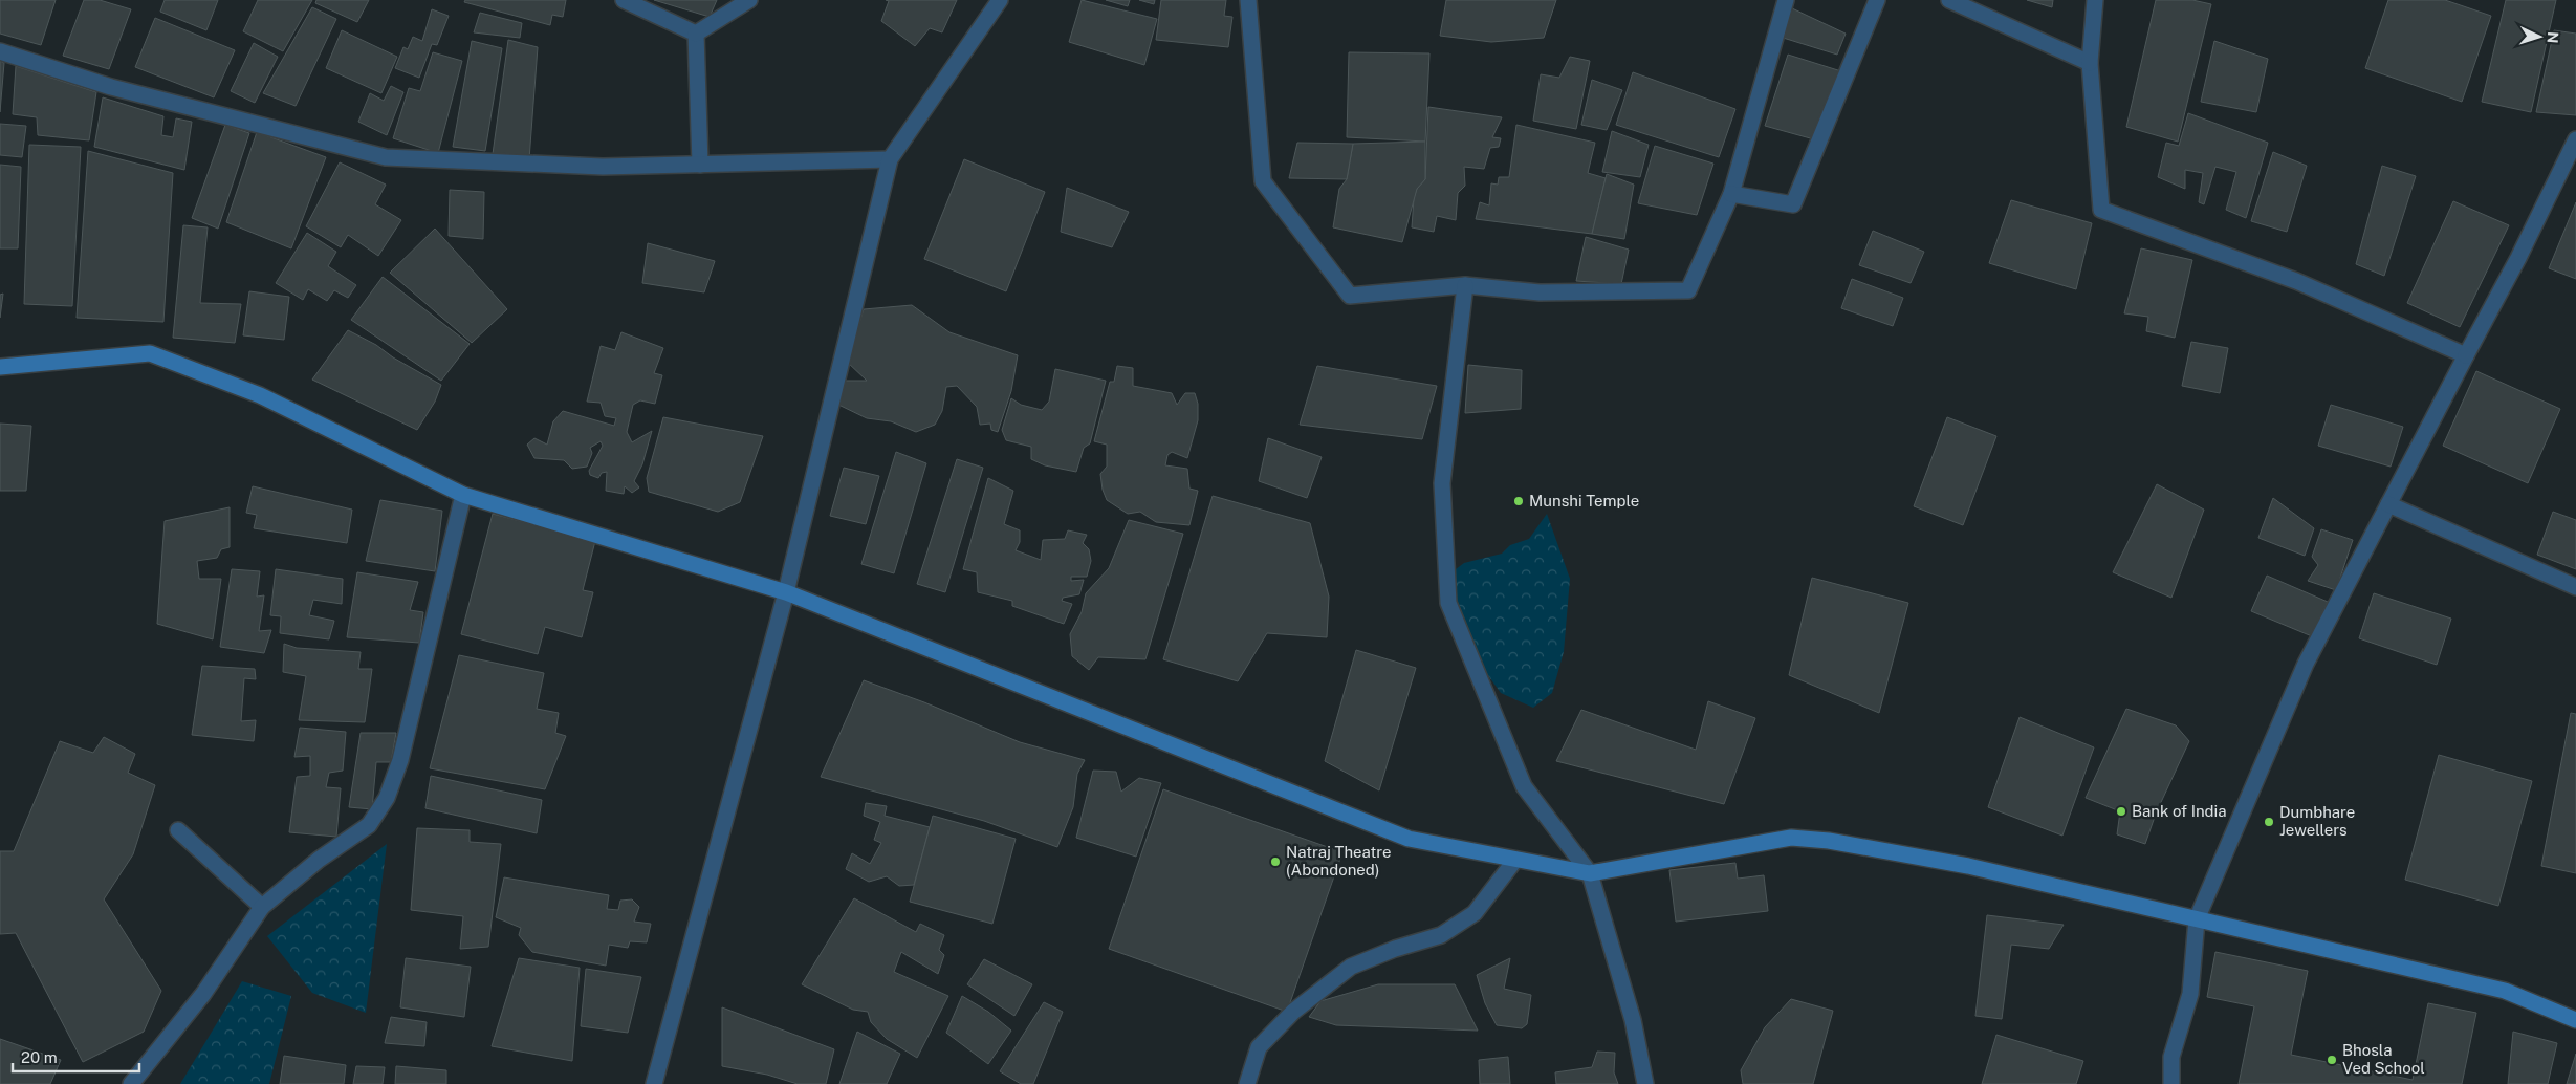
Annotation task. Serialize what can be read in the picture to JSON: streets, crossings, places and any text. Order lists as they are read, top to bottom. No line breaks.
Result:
{"places":["Munshi Temple","Bank of India","Dumbhare Jewellers","Natraj Theatre (Abondoned)","Bhosla Ved School"],"scale_bar":"20 m","north":"right"}
